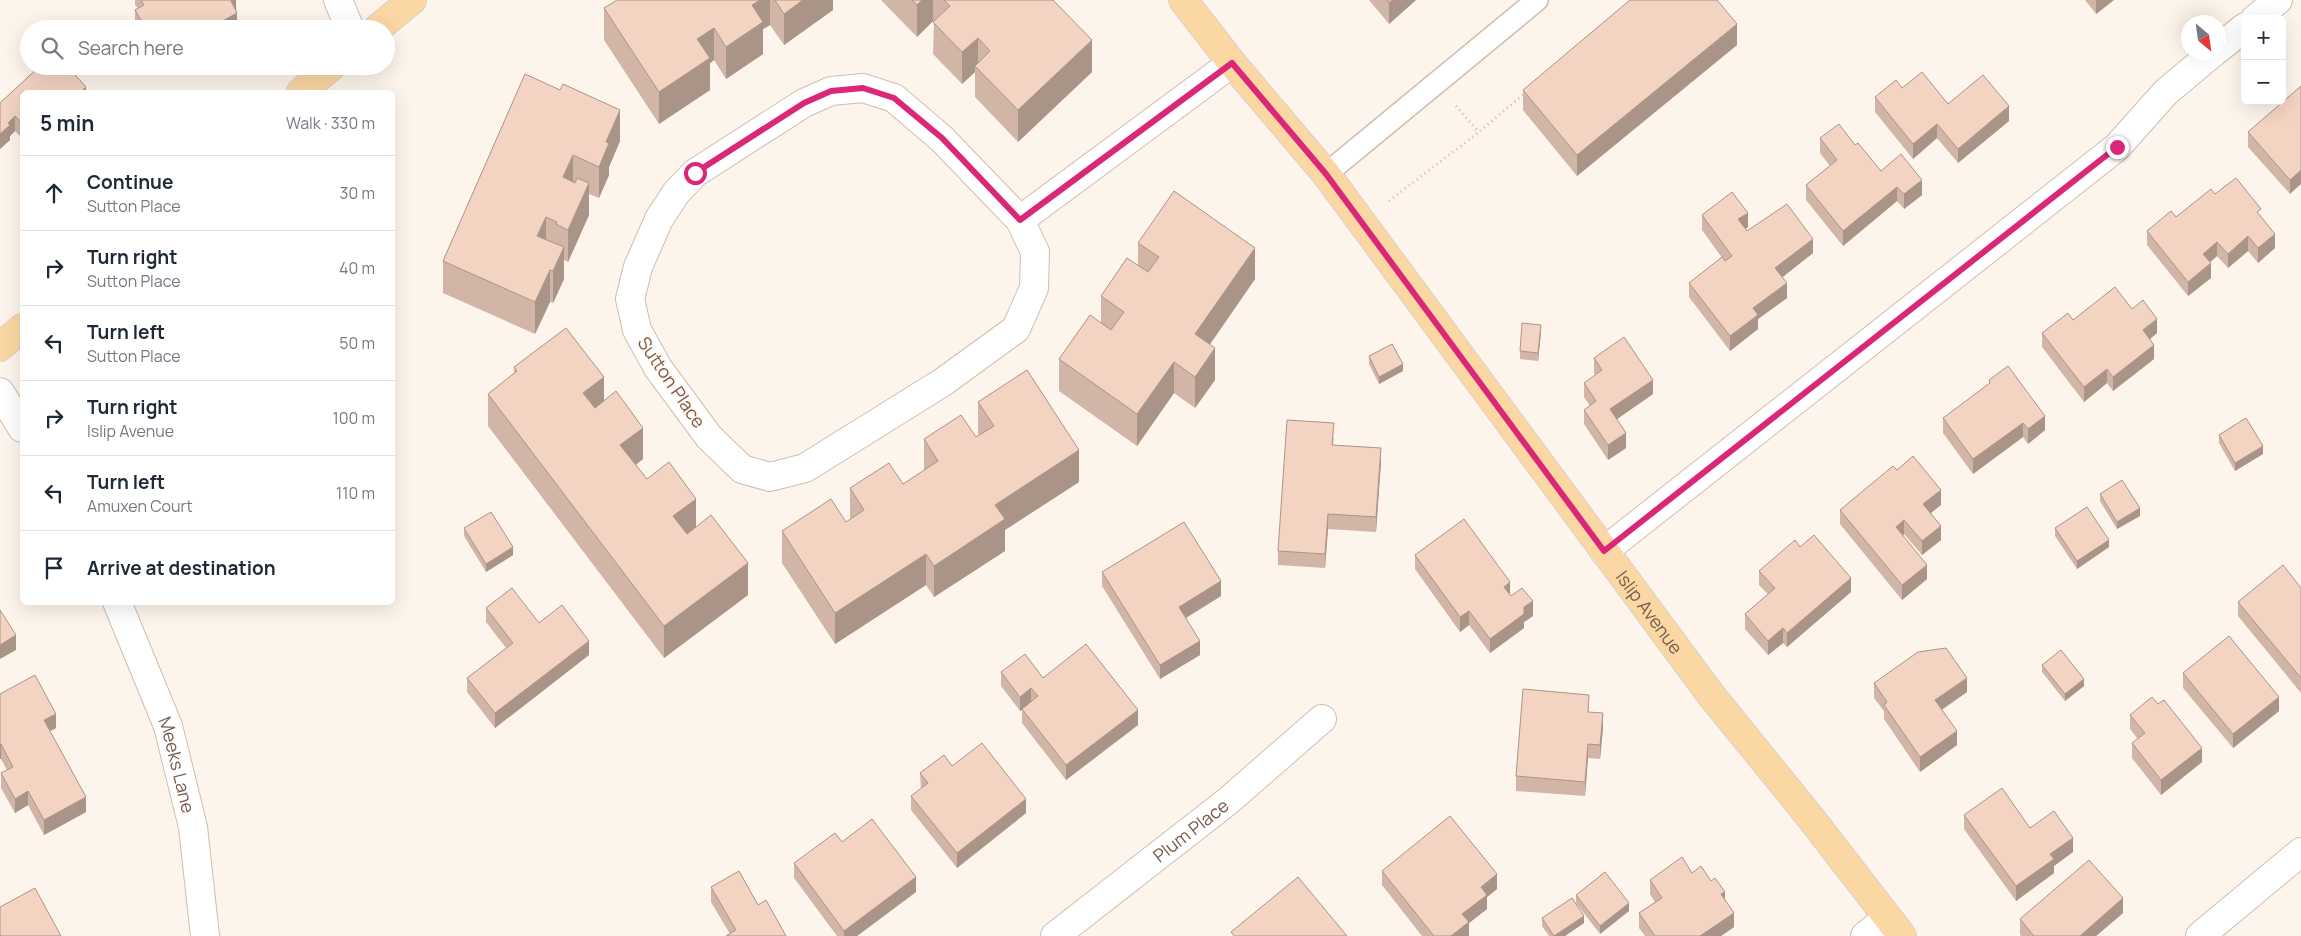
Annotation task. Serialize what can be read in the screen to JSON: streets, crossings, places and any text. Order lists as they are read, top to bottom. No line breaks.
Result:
{"streets":{"main road":["Islip Avenue"],"street":["Sutton Place","Meeks Lane","Plum Place"]},"north":"bottom right","page":{"map_buttons":["+","−"],"search":"Search here","heading":["5 min","Walk · 330 m"],"list":[["Continue","Sutton Place","30 m"],["Turn right","Sutton Place","40 m"],["Turn left","Sutton Place","50 m"],["Turn right","Islip Avenue","100 m"],["Turn left","Amuxen Court","110 m"],"Arrive at destination"]}}
